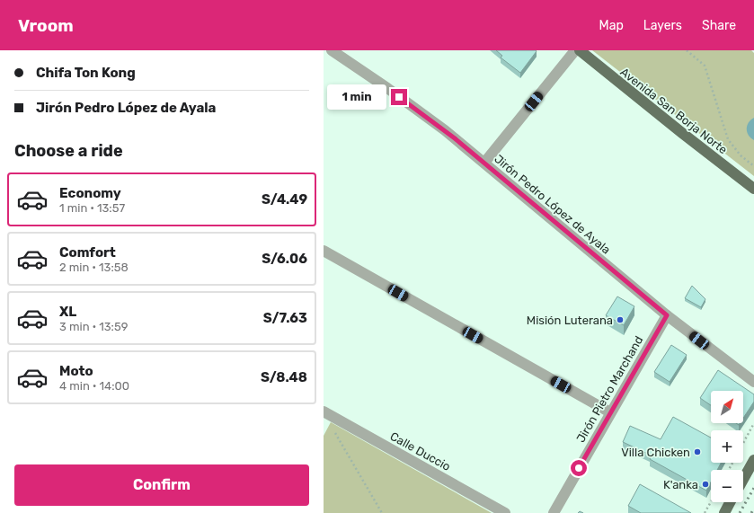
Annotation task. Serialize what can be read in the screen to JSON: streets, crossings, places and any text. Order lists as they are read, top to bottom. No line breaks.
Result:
{"streets":{"main road":["Avenida San Borja Norte"],"street":["Jirón Pedro López de Ayala","Jirón Pietro Marchand","Calle Duccio"]},"crossings":[["Jirón Pedro López de Ayala","Jirón Pietro Marchand"]],"places":["Misión Luterana","Villa Chicken","K'anka"],"north":"top right","page":{"header":"Vroom","nav":["Map","Layers","Share"],"banner":["Chifa Ton Kong","Jirón Pedro López de Ayala"],"bubble":"1 min","heading":"Choose a ride","list":[{"name":"Economy","note":"1 min · 13:57","value":"S/4.49"},{"name":"Comfort","note":"2 min · 13:58","value":"S/6.06"},{"name":"XL","note":"3 min · 13:59","value":"S/7.63"},{"name":"Moto","note":"4 min · 14:00","value":"S/8.48"}],"map_buttons":["+","−"],"buttons":"Confirm"}}
